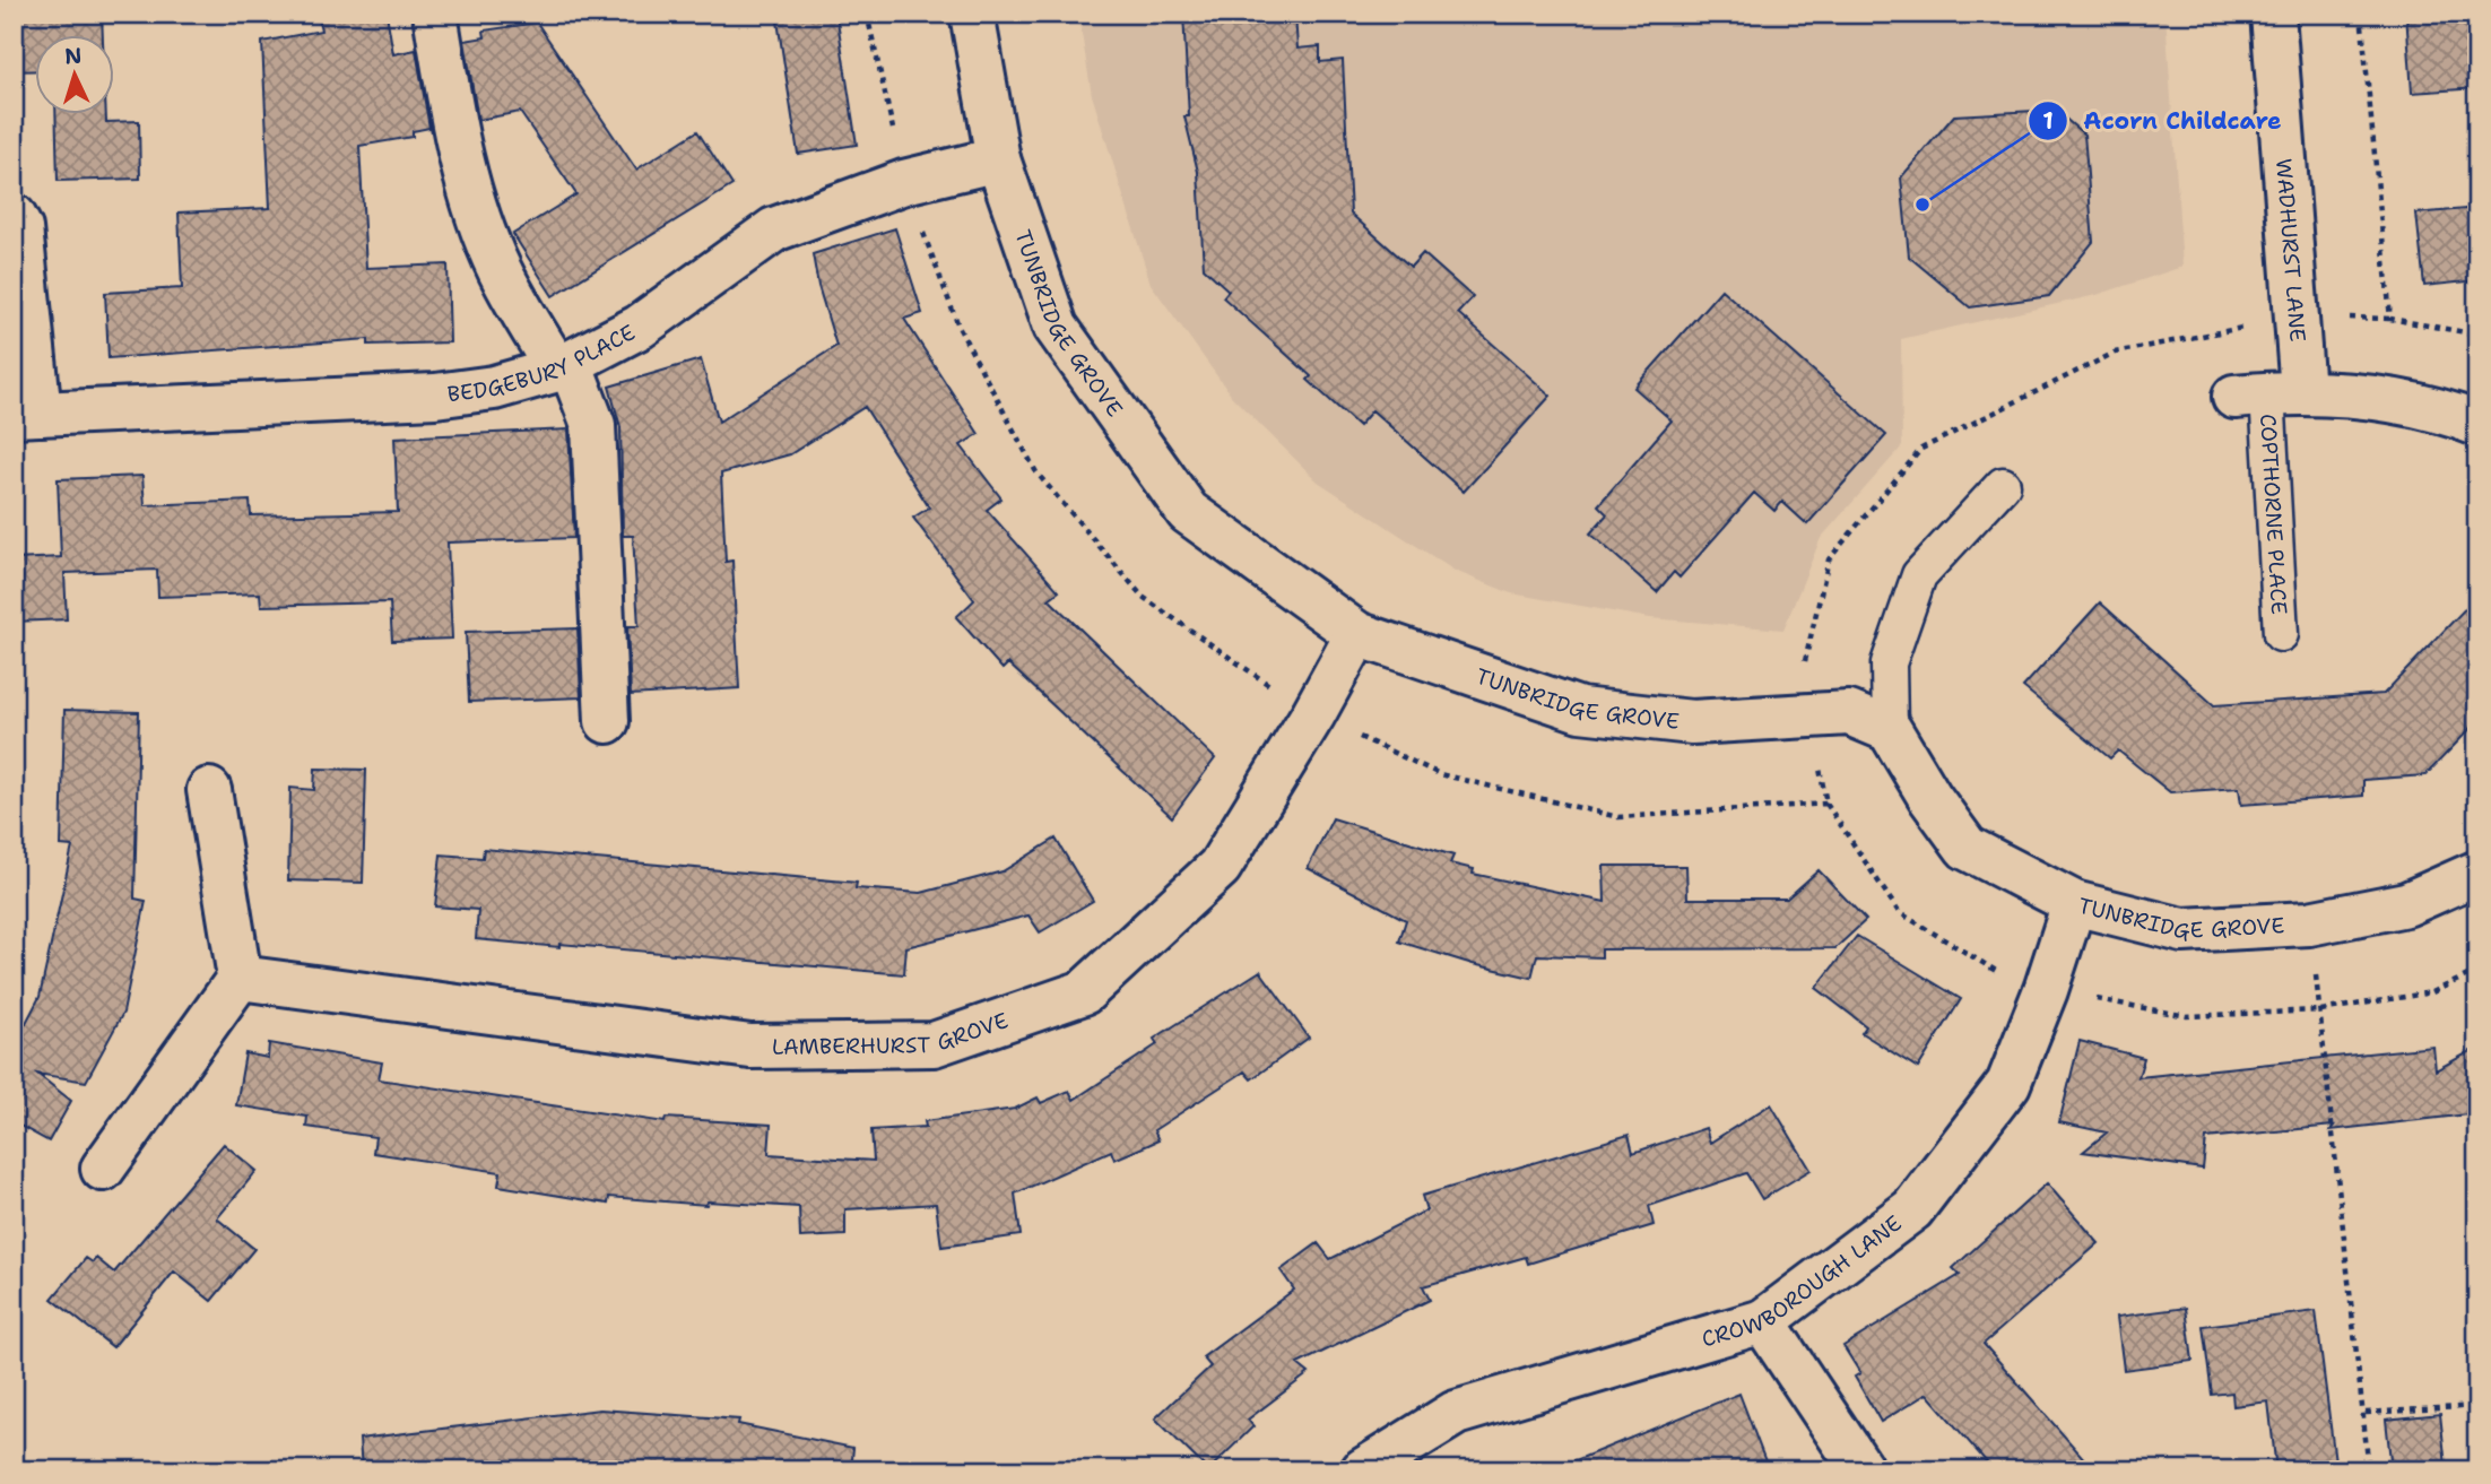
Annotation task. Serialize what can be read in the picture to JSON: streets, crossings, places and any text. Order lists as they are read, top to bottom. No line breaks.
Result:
{"streets":{"street":["WADHURST LANE","TUNBRIDGE GROVE","BEDGEBURY PLACE","LAMBERHURST GROVE","CROWBOROUGH LANE"],"lane":["COPTHORNE PLACE"]},"crossings":[["WADHURST LANE","COPTHORNE PLACE"],["TUNBRIDGE GROVE","BEDGEBURY PLACE"],["TUNBRIDGE GROVE","LAMBERHURST GROVE"],["TUNBRIDGE GROVE","CROWBOROUGH LANE"]],"places":["Acorn Childcare"],"north":"top"}
